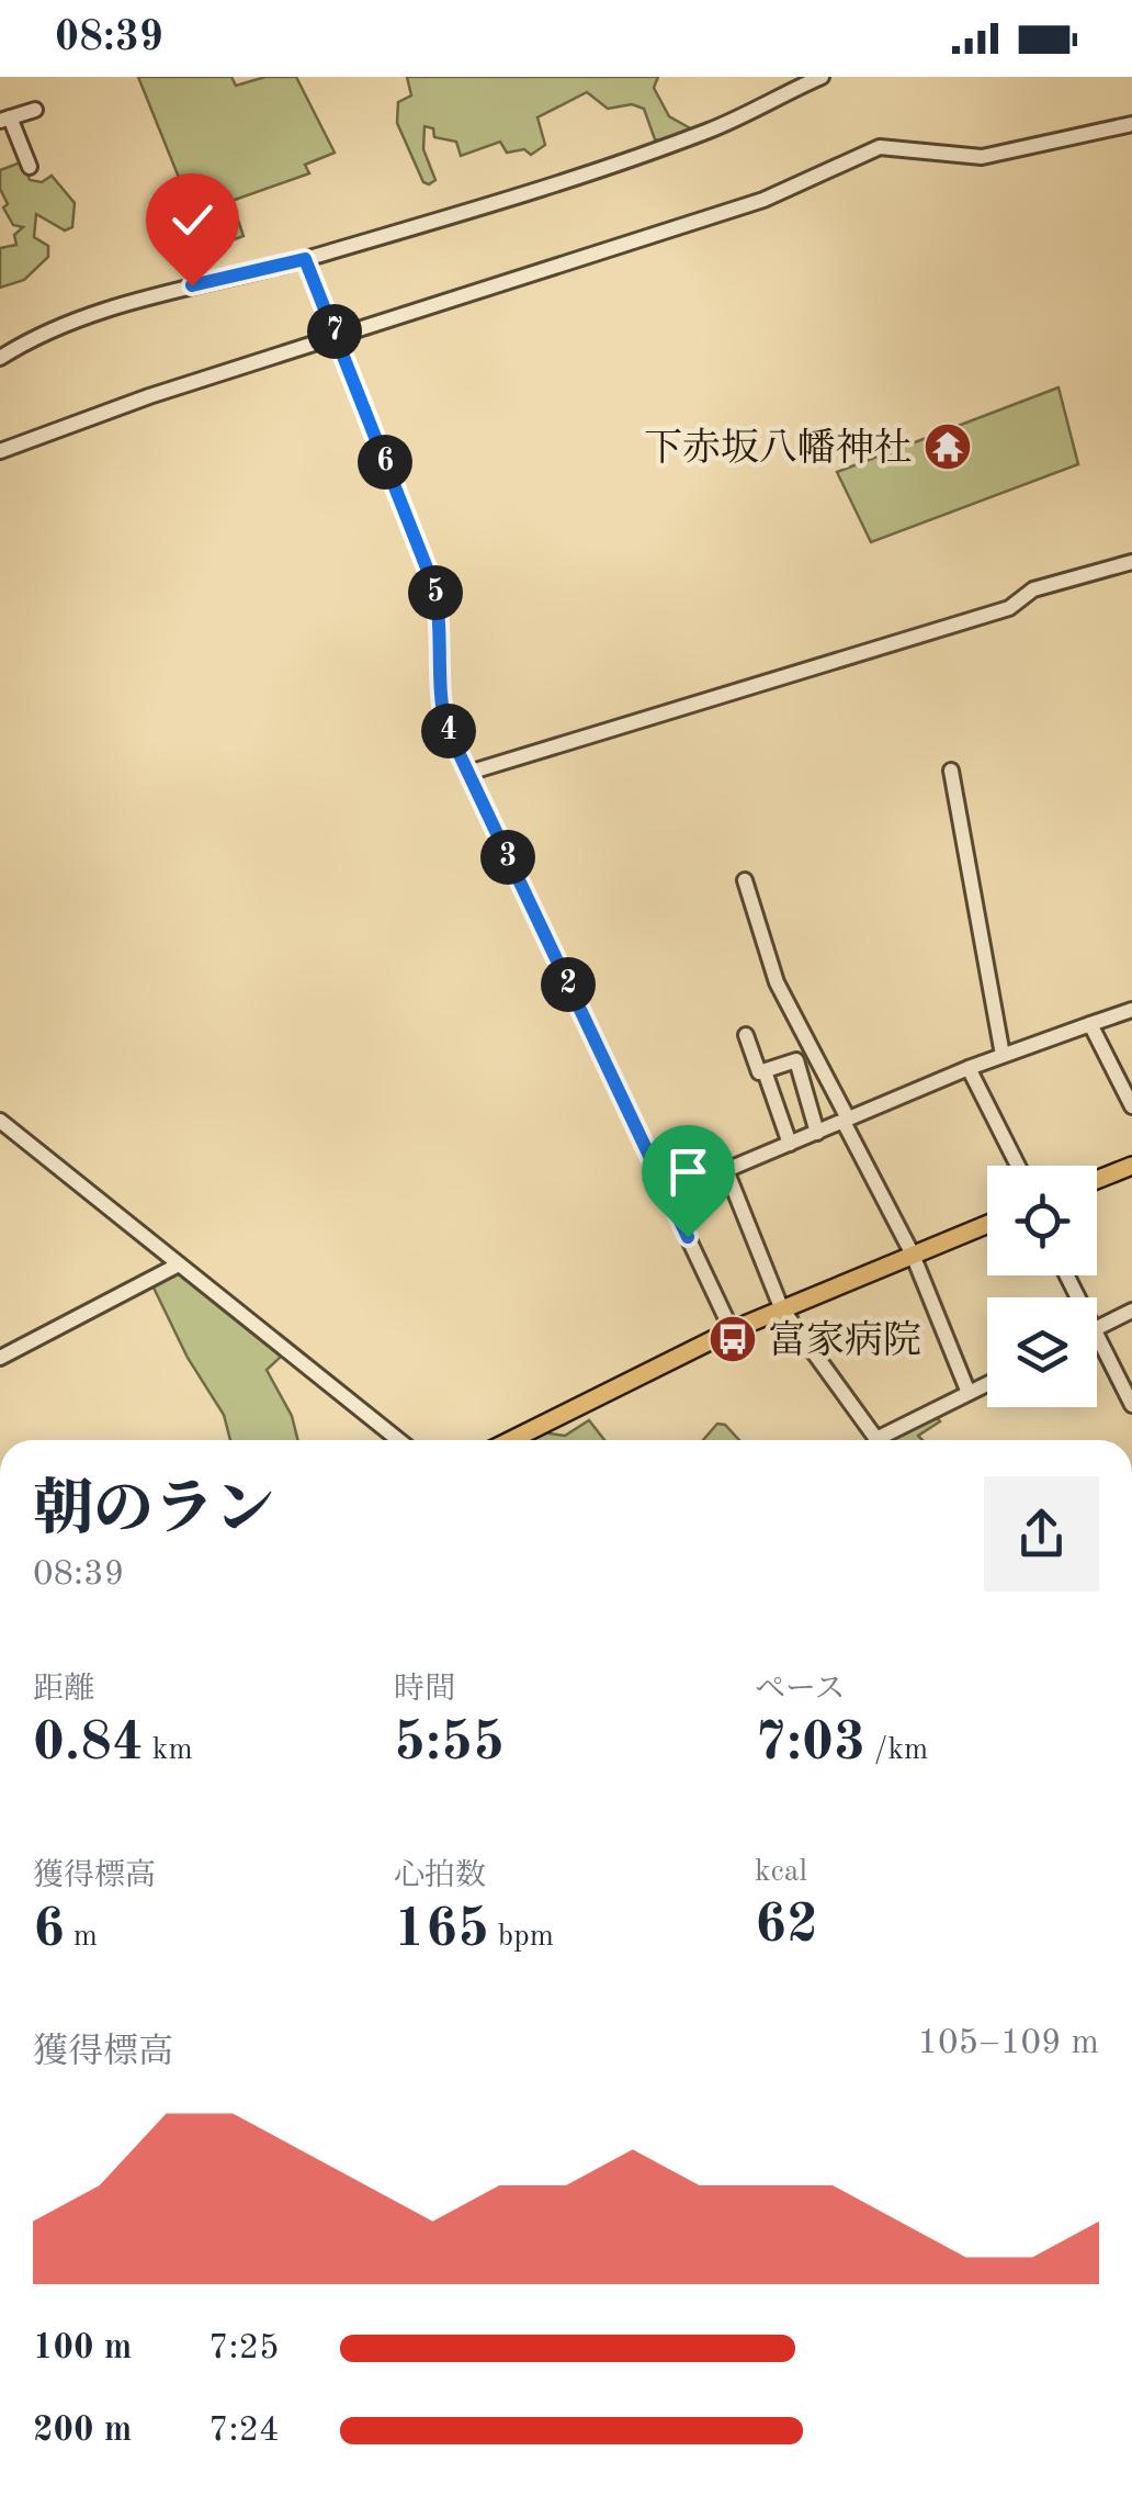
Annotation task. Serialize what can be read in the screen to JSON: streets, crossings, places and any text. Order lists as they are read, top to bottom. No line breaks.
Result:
{"places":{"temple":["下赤坂八幡神社"],"bus stop":["富家病院"]},"page":{"status":"08:39","pins":["7","6","5","4","3","2"],"heading":["朝のラン","08:39"],"stats":[["距離","0.84 km"],["時間","5:55"],["ペース","7:03 /km"],["獲得標高","6 m"],["心拍数","165 bpm"],["kcal","62"]],"chart":["獲得標高","105–109 m"],"list":[{"name":"100 m","note":"7:25"},{"name":"200 m","note":"7:24"}]}}
